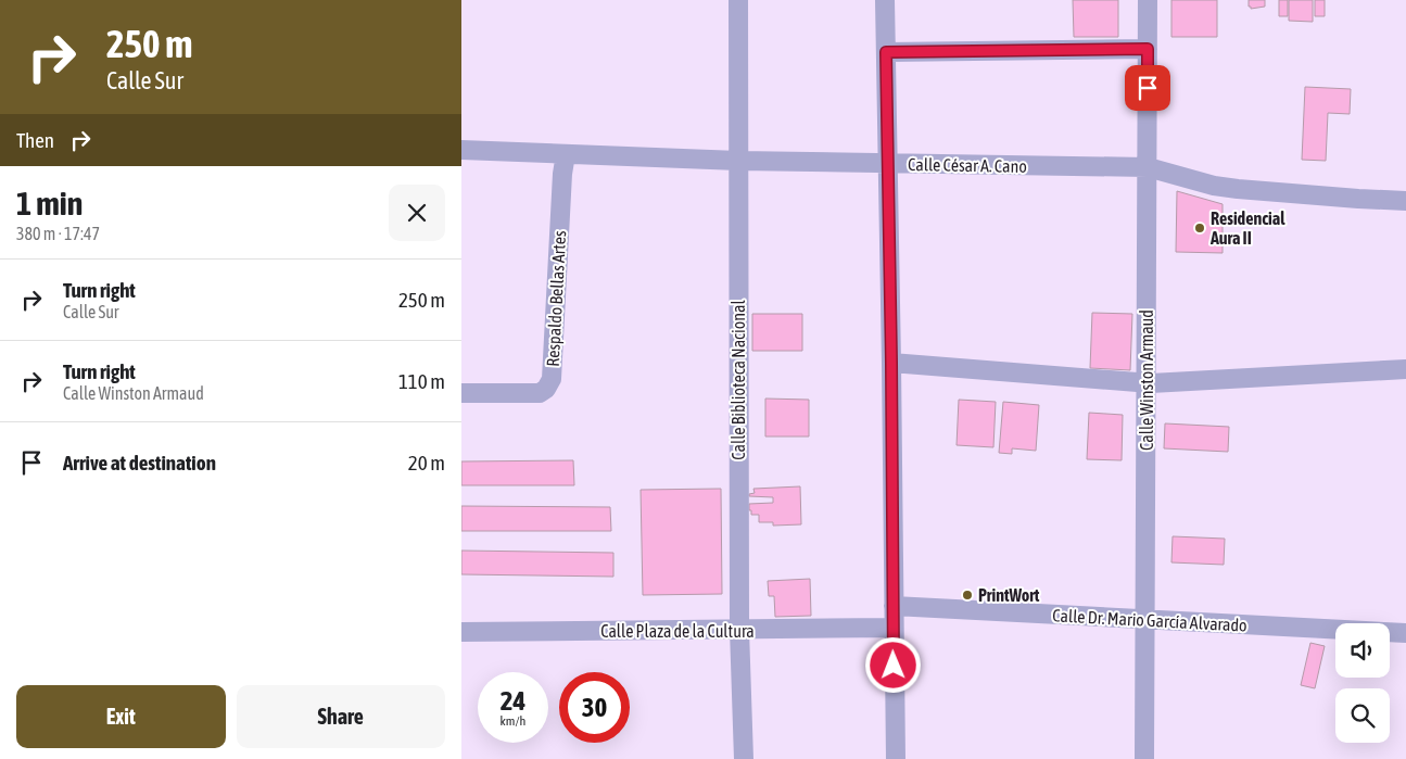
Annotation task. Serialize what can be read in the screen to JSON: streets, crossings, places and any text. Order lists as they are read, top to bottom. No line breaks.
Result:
{"streets":{"street":["Calle César A. Cano","Respaldo Bellas Artes","Calle Biblioteca Nacional","Calle Winston Armaud","Calle Dr. Mario García Alvarado","Calle Plaza de la Cultura"]},"crossings":[["Calle César A. Cano","Respaldo Bellas Artes"],["Calle César A. Cano","Calle Biblioteca Nacional"],["Calle César A. Cano","Calle Winston Armaud"],["Calle Biblioteca Nacional","Calle Plaza de la Cultura"],["Calle Winston Armaud","Calle Dr. Mario García Alvarado"]],"places":["Residencial Aura II","PrintWort"],"page":{"turn":["250 m","Calle Sur"],"then":"Then","heading":["1 min","380 m · 17:47"],"list":[{"name":"Turn right","note":"Calle Sur","value":"250 m"},{"name":"Turn right","note":"Calle Winston Armaud","value":"110 m"},{"name":"Arrive at destination","value":"20 m"}],"speed":"24 km/h","limit":"30","buttons":["Exit","Share"]}}
